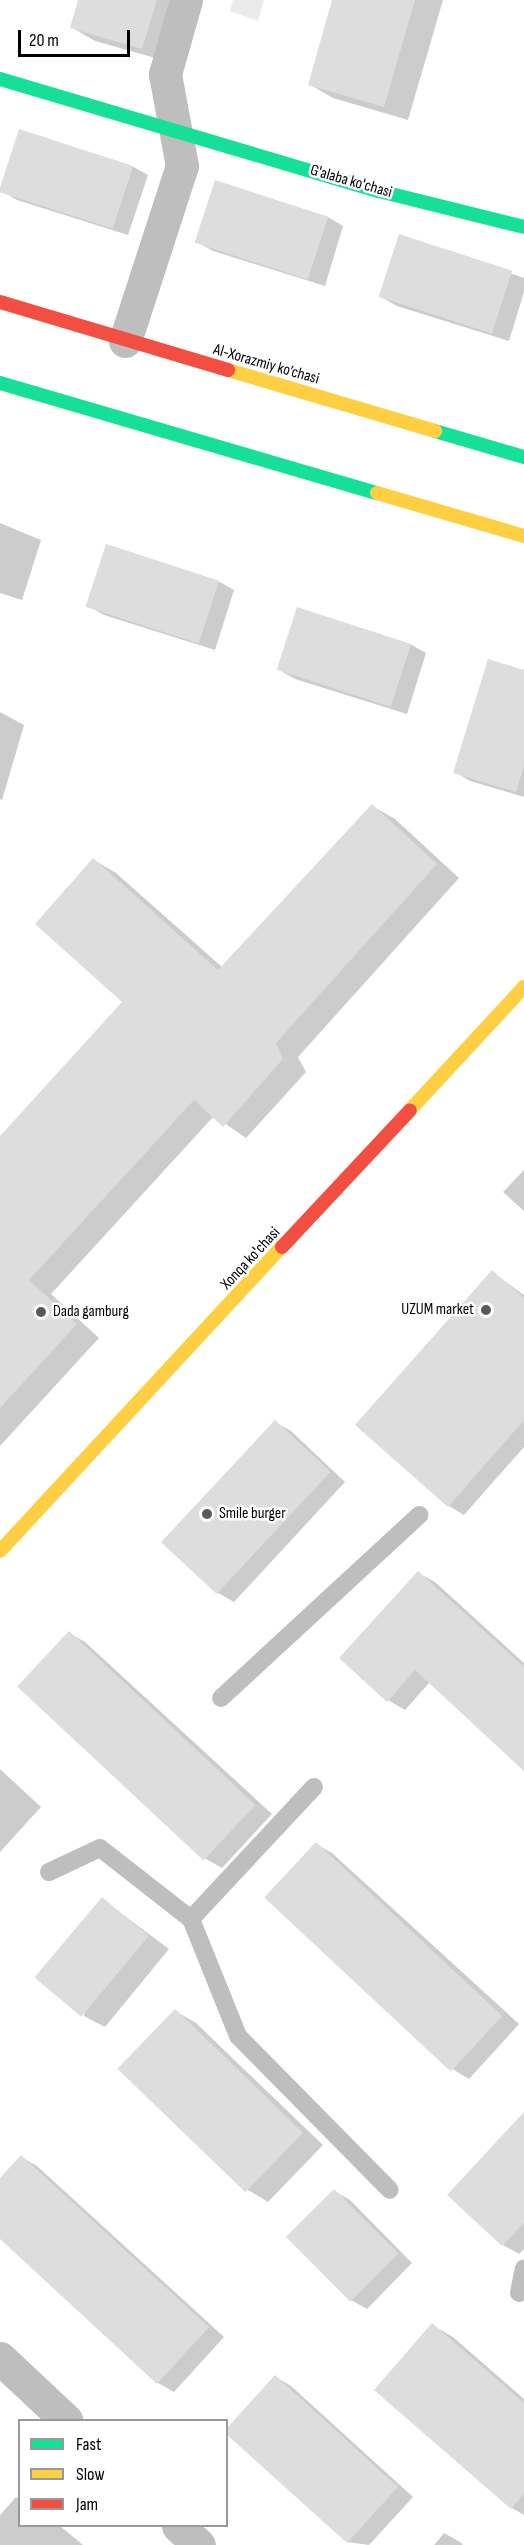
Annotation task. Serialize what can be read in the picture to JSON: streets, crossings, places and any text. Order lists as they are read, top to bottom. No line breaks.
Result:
{"streets":{"main road":["G'alaba ko'chasi","Al-Xorazmiy ko’chasi","Xonqa ko'chasi"]},"places":["UZUM market","Dada gamburg","Smile burger"],"legend":["Fast","Slow","Jam"],"scale_bar":"20 m"}
